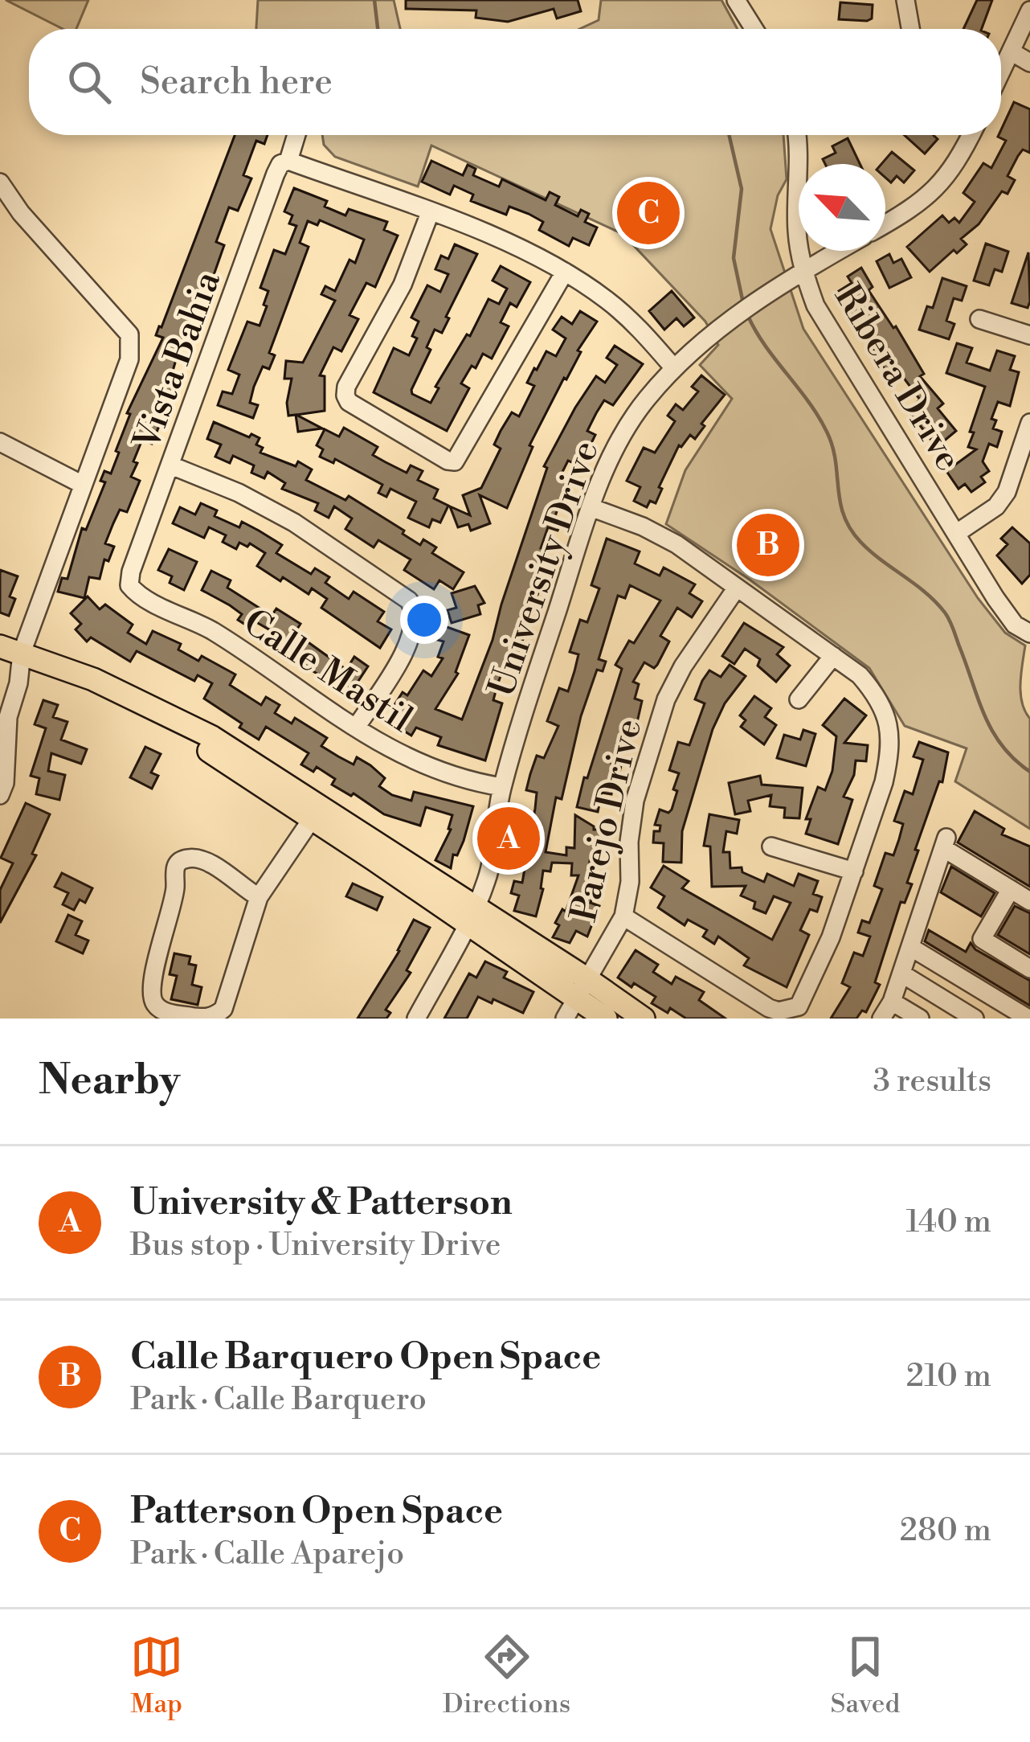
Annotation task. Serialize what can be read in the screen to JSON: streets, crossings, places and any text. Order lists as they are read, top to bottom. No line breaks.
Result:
{"streets":{"street":["Vista Bahia","Ribera Drive","University Drive","Calle Mastil","Parejo Drive"]},"crossings":[["Vista Bahia","Calle Mastil"],["Ribera Drive","University Drive"],["University Drive","Calle Mastil"]],"north":"top left","page":{"search":"Search here","pins":["C","B","A"],"heading":["Nearby","3 results"],"list":[{"mark":"A","name":"University & Patterson","note":"Bus stop · University Drive","value":"140 m"},{"mark":"B","name":"Calle Barquero Open Space","note":"Park · Calle Barquero","value":"210 m"},{"mark":"C","name":"Patterson Open Space","note":"Park · Calle Aparejo","value":"280 m"}],"nav":["Map","Directions","Saved"]}}
